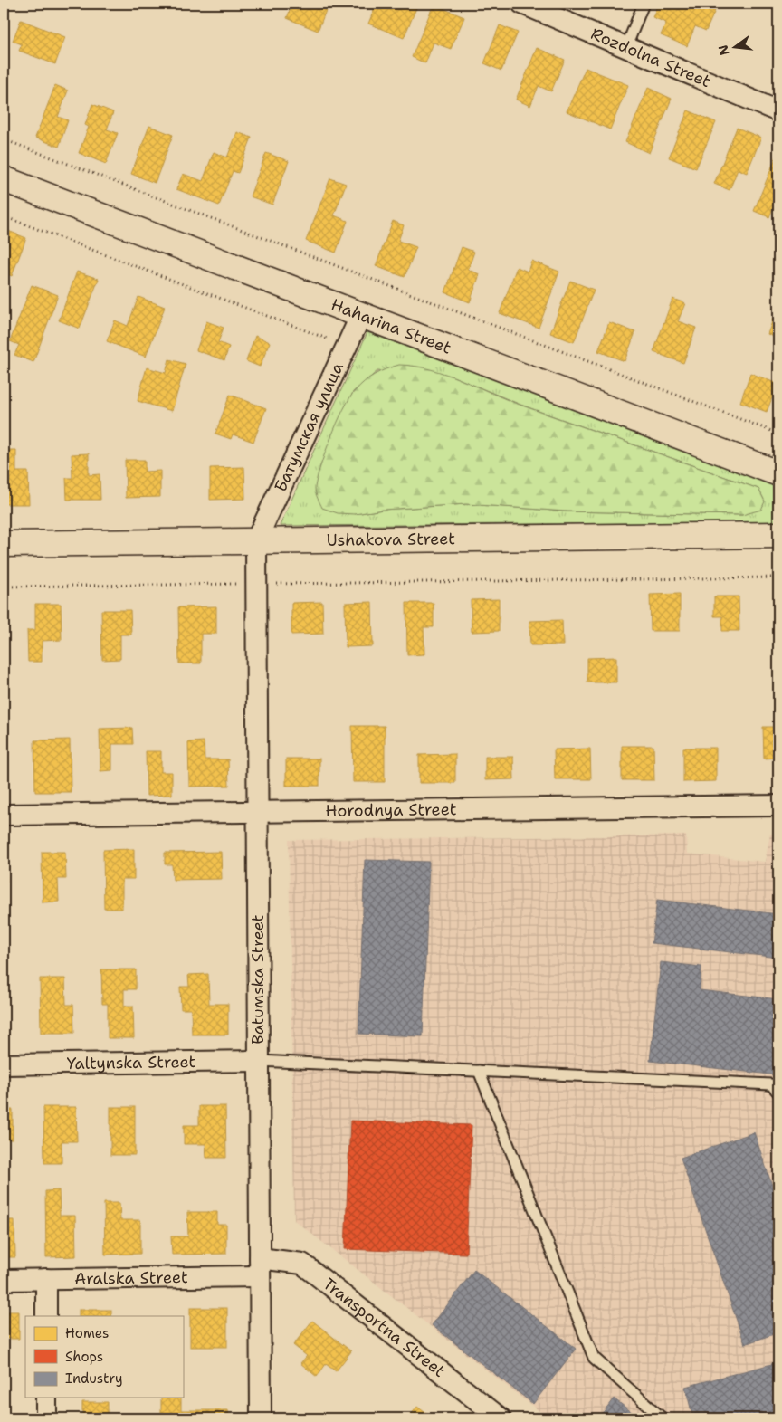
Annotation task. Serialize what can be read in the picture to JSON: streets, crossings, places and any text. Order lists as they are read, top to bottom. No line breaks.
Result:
{"streets":{"street":["Rozdolna Street","Haharina Street","Батумская улица","Ushakova Street","Horodnya Street","Batumska Street","Yaltynska Street","Aralska Street","Transportna Street"]},"crossings":[["Haharina Street","Батумская улица"],["Батумская улица","Ushakova Street"],["Батумская улица","Batumska Street"],["Ushakova Street","Batumska Street"],["Horodnya Street","Batumska Street"],["Batumska Street","Yaltynska Street"],["Batumska Street","Aralska Street"],["Batumska Street","Transportna Street"],["Aralska Street","Transportna Street"]],"legend":["Homes","Shops","Industry"],"north":"left"}
